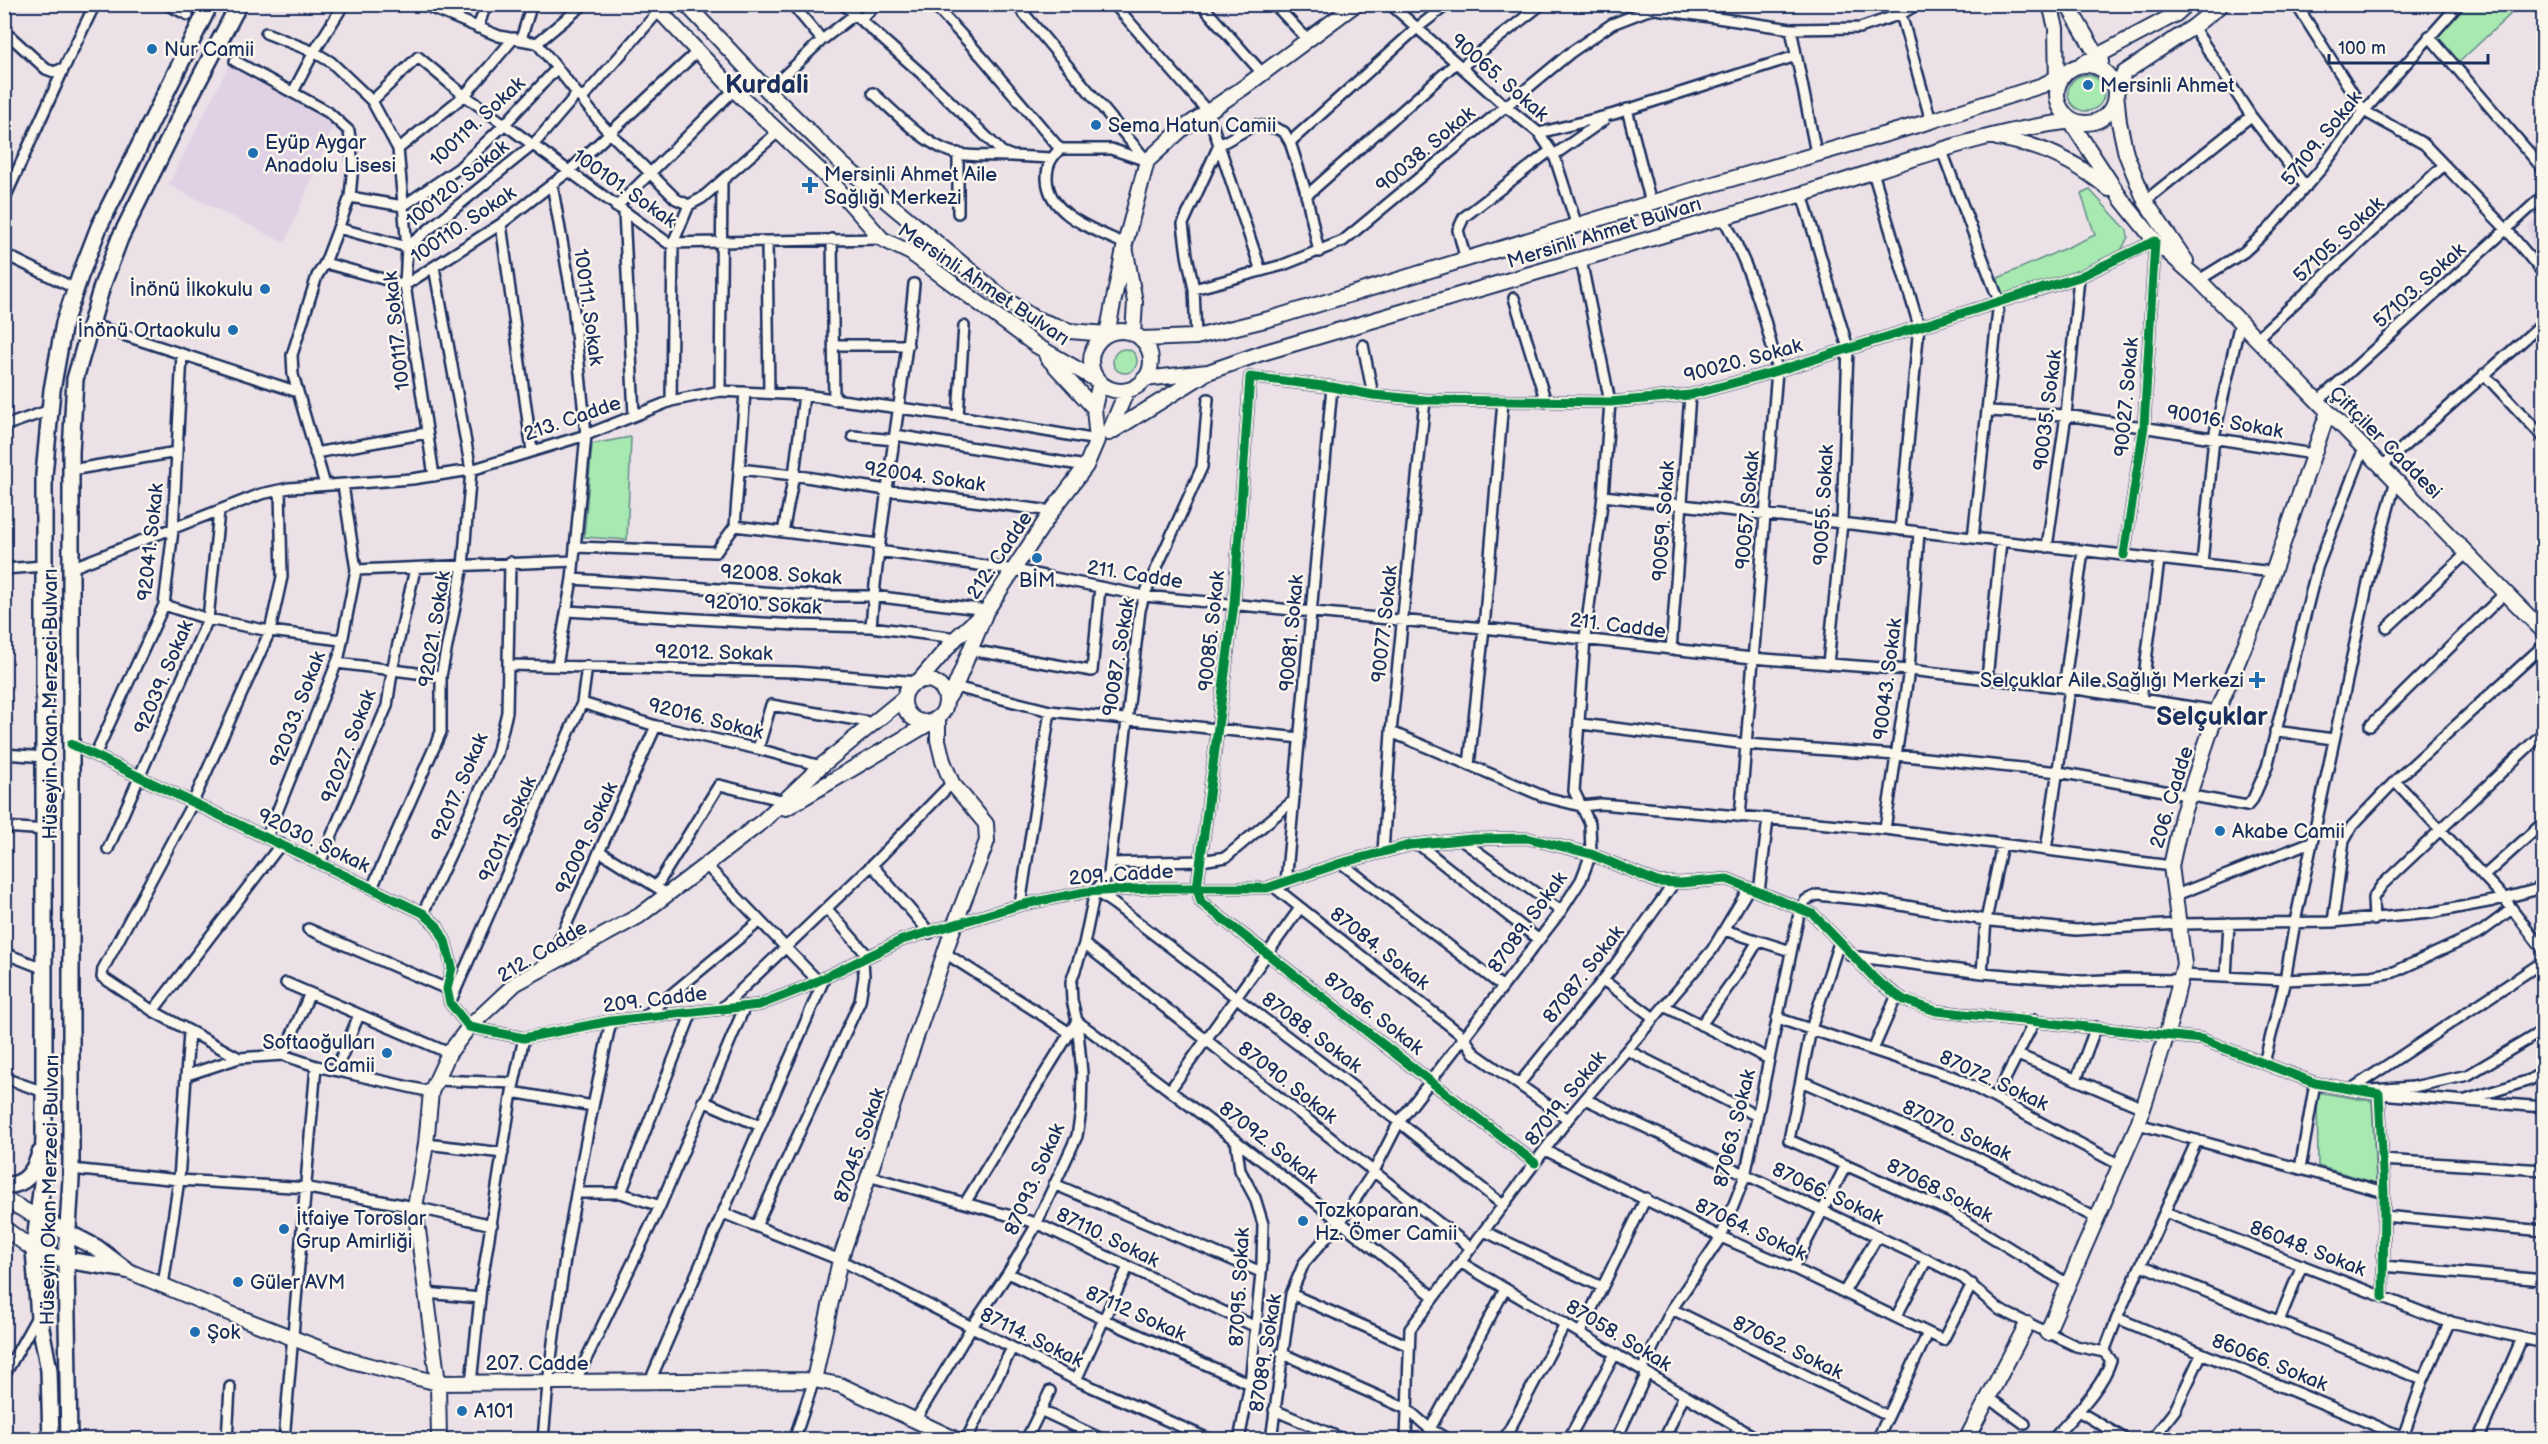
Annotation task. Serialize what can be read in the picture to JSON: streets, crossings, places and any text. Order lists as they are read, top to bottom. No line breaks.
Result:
{"streets":{"main road":["Hüseyin Okan Merzeci Bulvarı"],"street":["90065. Sokak","100119. Sokak","57109. Sokak","90038. Sokak","100120. Sokak","100101. Sokak","100110. Sokak","Mersinli Ahmet Bulvarı","57105. Sokak","57103. Sokak","100111. Sokak","100117. Sokak","90020. Sokak","90027. Sokak","90035. Sokak","213. Cadde","90016. Sokak","Çiftçiler Caddesi","92004. Sokak","90055. Sokak","90057. Sokak","90059. Sokak","92041. Sokak","212. Cadde","92008. Sokak","211. Cadde","92010. Sokak","90077. Sokak","92021. Sokak","90085. Sokak","90081. Sokak","92012. Sokak","90087. Sokak","92039. Sokak","90043. Sokak","92033. Sokak","92016. Sokak","92027. Sokak","92017. Sokak","206. Cadde","92011. Sokak","92009. Sokak","92030. Sokak","209. Cadde","87089. Sokak","87084. Sokak","87087. Sokak","87086. Sokak","87088. Sokak","87072. Sokak","87090. Sokak","87019. Sokak","87063. Sokak","87070. Sokak","87092. Sokak","87045. Sokak","87093. Sokak","87068 Sokak","87066. Sokak","87064. Sokak","87110. Sokak","86048. Sokak","87095. Sokak","87112 Sokak","87058. Sokak","87114. Sokak","87062. Sokak","86066. Sokak","207. Cadde"]},"crossings":[["90065. Sokak","90038. Sokak"],["90065. Sokak","Mersinli Ahmet Bulvarı"],["100119. Sokak","100101. Sokak"],["100119. Sokak","100117. Sokak"],["57109. Sokak","Çiftçiler Caddesi"],["100120. Sokak","100101. Sokak"],["100120. Sokak","Mersinli Ahmet Bulvarı"],["100120. Sokak","100117. Sokak"],["100101. Sokak","100110. Sokak"],["100101. Sokak","Mersinli Ahmet Bulvarı"],["100101. Sokak","100117. Sokak"],["100110. Sokak","Mersinli Ahmet Bulvarı"],["100110. Sokak","100111. Sokak"],["100110. Sokak","100117. Sokak"],["100110. Sokak","92021. Sokak"],["Mersinli Ahmet Bulvarı","Çiftçiler Caddesi"],["Mersinli Ahmet Bulvarı","90055. Sokak"],["Mersinli Ahmet Bulvarı","90057. Sokak"],["Mersinli Ahmet Bulvarı","87089. Sokak"],["57105. Sokak","Çiftçiler Caddesi"],["57103. Sokak","Çiftçiler Caddesi"],["57103. Sokak","206. Cadde"],["100111. Sokak","213. Cadde"],["100111. Sokak","92008. Sokak"],["100111. Sokak","92010. Sokak"],["100111. Sokak","92012. Sokak"],["100117. Sokak","213. Cadde"],["90020. Sokak","90027. Sokak"],["90020. Sokak","90035. Sokak"],["90020. Sokak","Çiftçiler Caddesi"],["90020. Sokak","90055. Sokak"],["90020. Sokak","90057. Sokak"],["90020. Sokak","90059. Sokak"],["90020. Sokak","90077. Sokak"],["90020. Sokak","90085. Sokak"],["90020. Sokak","90081. Sokak"],["90020. Sokak","87089. Sokak"],["90027. Sokak","90016. Sokak"],["90027. Sokak","Çiftçiler Caddesi"],["90035. Sokak","90016. Sokak"],["213. Cadde","92041. Sokak"],["213. Cadde","212. Cadde"],["213. Cadde","92021. Sokak"],["213. Cadde","92039. Sokak"],["213. Cadde","Hüseyin Okan Merzeci Bulvarı"],["213. Cadde","92033. Sokak"],["90016. Sokak","206. Cadde"],["Çiftçiler Caddesi","206. Cadde"],["92004. Sokak","212. Cadde"],["90055. Sokak","211. Cadde"],["90057. Sokak","211. Cadde"],["90059. Sokak","211. Cadde"],["92041. Sokak","92030. Sokak"],["212. Cadde","92008. Sokak"],["212. Cadde","211. Cadde"],["212. Cadde","92010. Sokak"],["212. Cadde","92012. Sokak"],["212. Cadde","92016. Sokak"],["212. Cadde","92009. Sokak"],["212. Cadde","92030. Sokak"],["212. Cadde","209. Cadde"],["212. Cadde","87045. Sokak"],["212. Cadde","207. Cadde"],["211. Cadde","90077. Sokak"],["211. Cadde","90085. Sokak"],["211. Cadde","90081. Sokak"],["211. Cadde","90087. Sokak"],["211. Cadde","90043. Sokak"],["211. Cadde","206. Cadde"],["211. Cadde","87089. Sokak"],["90077. Sokak","209. Cadde"],["92021. Sokak","92030. Sokak"],["90085. Sokak","209. Cadde"],["90085. Sokak","87086. Sokak"],["90081. Sokak","209. Cadde"],["92012. Sokak","92017. Sokak"],["92012. Sokak","92011. Sokak"],["92012. Sokak","87045. Sokak"],["90087. Sokak","209. Cadde"],["90087. Sokak","87088. Sokak"],["90087. Sokak","87093. Sokak"],["92039. Sokak","92030. Sokak"],["Hüseyin Okan Merzeci Bulvarı","92030. Sokak"],["92033. Sokak","92030. Sokak"],["92016. Sokak","92011. Sokak"],["92016. Sokak","92009. Sokak"],["92027. Sokak","92030. Sokak"],["92017. Sokak","92030. Sokak"],["206. Cadde","87072. Sokak"],["206. Cadde","87070. Sokak"],["206. Cadde","87068 Sokak"],["206. Cadde","87066. Sokak"],["92011. Sokak","92030. Sokak"],["92030. Sokak","209. Cadde"],["209. Cadde","87089. Sokak"],["209. Cadde","87084. Sokak"],["209. Cadde","87087. Sokak"],["209. Cadde","87086. Sokak"],["209. Cadde","87088. Sokak"],["209. Cadde","87019. Sokak"],["209. Cadde","87063. Sokak"],["209. Cadde","87045. Sokak"],["209. Cadde","87093. Sokak"],["87089. Sokak","87084. Sokak"],["87089. Sokak","87086. Sokak"],["87089. Sokak","87088. Sokak"],["87089. Sokak","87090. Sokak"],["87089. Sokak","87092. Sokak"],["87086. Sokak","87019. Sokak"],["87088. Sokak","87019. Sokak"],["87088. Sokak","87093. Sokak"],["87072. Sokak","87063. Sokak"],["87090. Sokak","87019. Sokak"],["87090. Sokak","87093. Sokak"],["87019. Sokak","87092. Sokak"],["87019. Sokak","87066. Sokak"],["87019. Sokak","87064. Sokak"],["87019. Sokak","87058. Sokak"],["87063. Sokak","87066. Sokak"],["87063. Sokak","87064. Sokak"],["87063. Sokak","87058. Sokak"],["87063. Sokak","87062. Sokak"],["87070. Sokak","87068 Sokak"],["87092. Sokak","87093. Sokak"],["87092. Sokak","87095. Sokak"],["87045. Sokak","87110. Sokak"],["87045. Sokak","87114. Sokak"],["87045. Sokak","207. Cadde"],["87093. Sokak","87110. Sokak"],["87093. Sokak","87112 Sokak"],["87093. Sokak","87114. Sokak"],["87093. Sokak","207. Cadde"],["87066. Sokak","87064. Sokak"],["87110. Sokak","87095. Sokak"],["87095. Sokak","87112 Sokak"]],"districts":["Kurdali","Selçuklar"],"places":{"other":["Nur Camii","Mersinli Ahmet","Sema Hatun Camii","Eyüp Aygar Anadolu Lisesi","İnönü İlkokulu","İnönü Ortaokulu","BİM","Akabe Camii","Softaoğulları Camii","Tozkoparan Hz. Ömer Camii","İtfaiye Toroslar Grup Amirliği","Güler AVM","Şok","A101"],"health":["Mersinli Ahmet Aile Sağlığı Merkezi","Selçuklar Aile Sağlığı Merkezi"]},"scale_bar":"100 m"}
